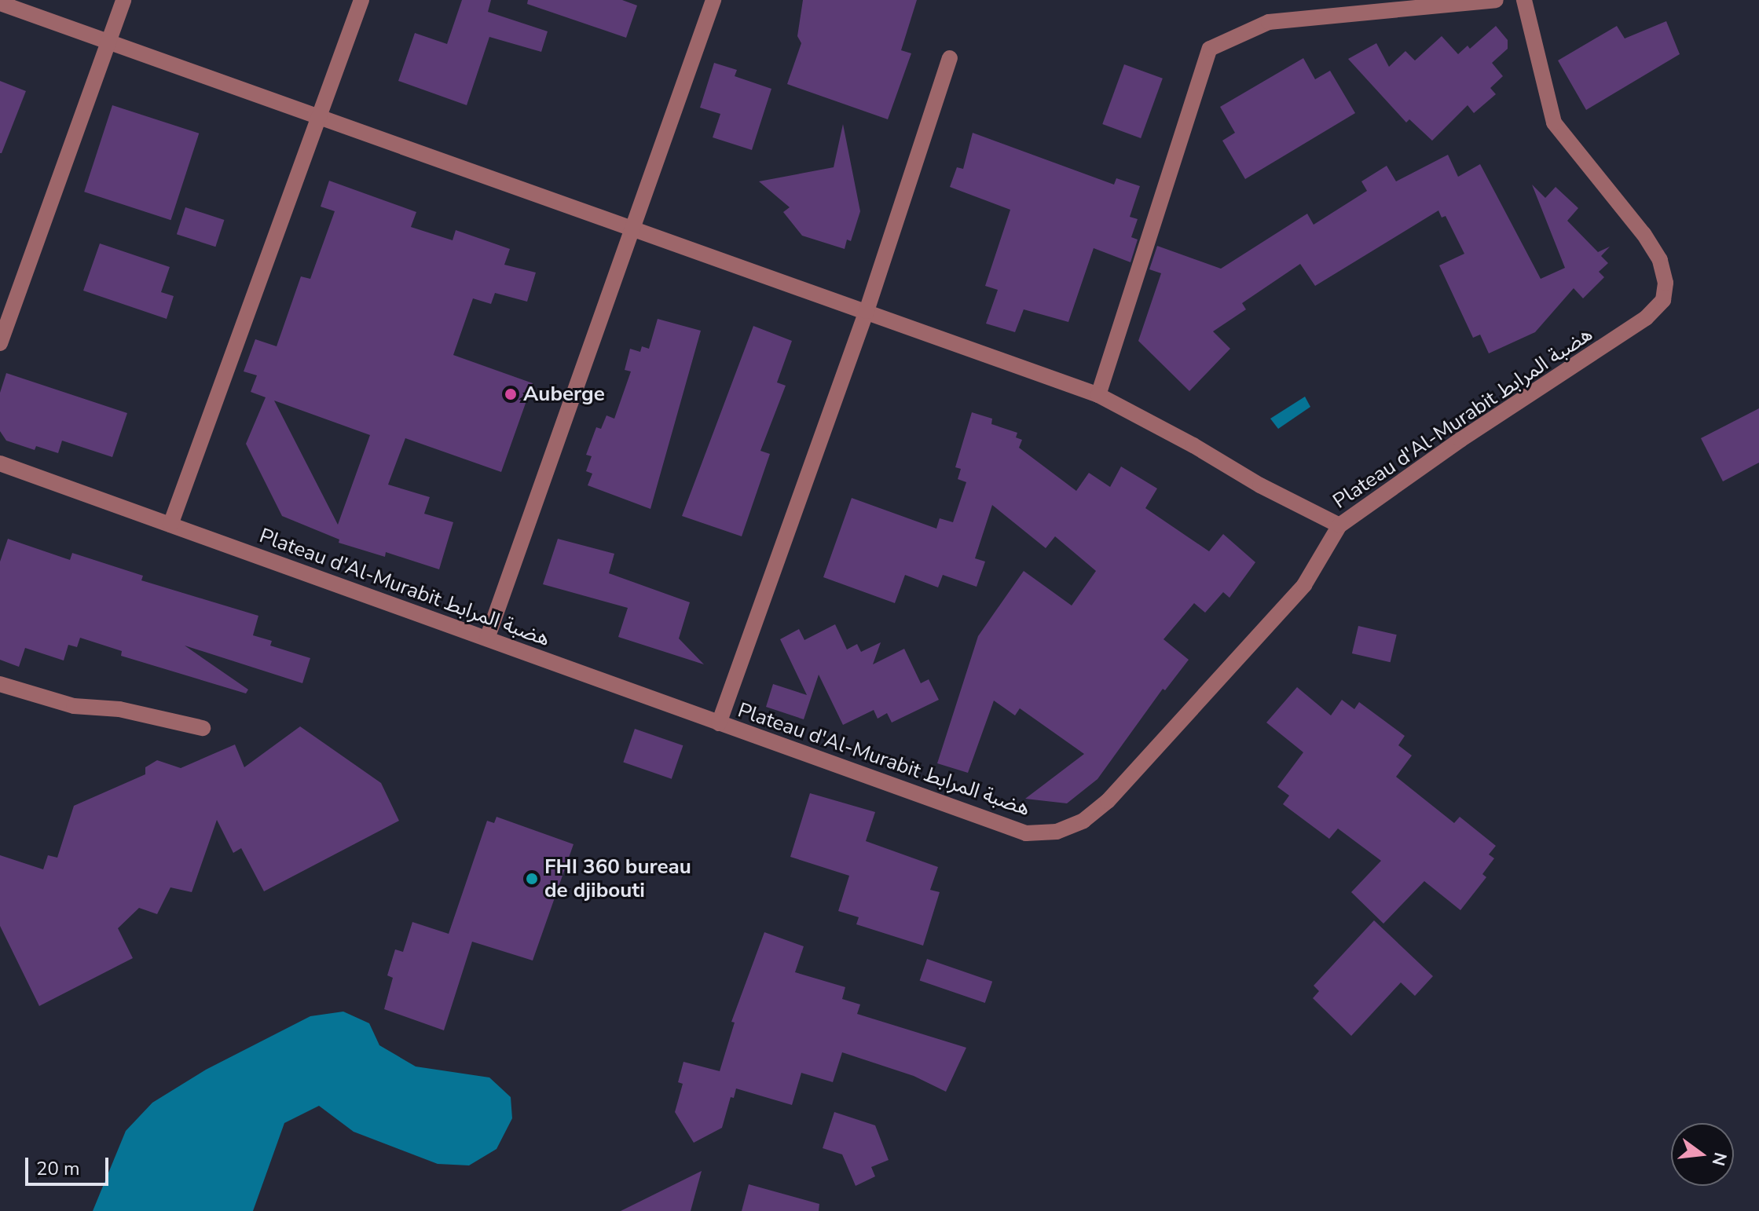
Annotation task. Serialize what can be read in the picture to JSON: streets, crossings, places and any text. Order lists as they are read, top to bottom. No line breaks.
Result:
{"streets":{"street":["Plateau d'Al-Murabit هضبة المرابط"]},"places":["Auberge","FHI 360 bureau de djibouti"],"scale_bar":"20 m","north":"right"}
